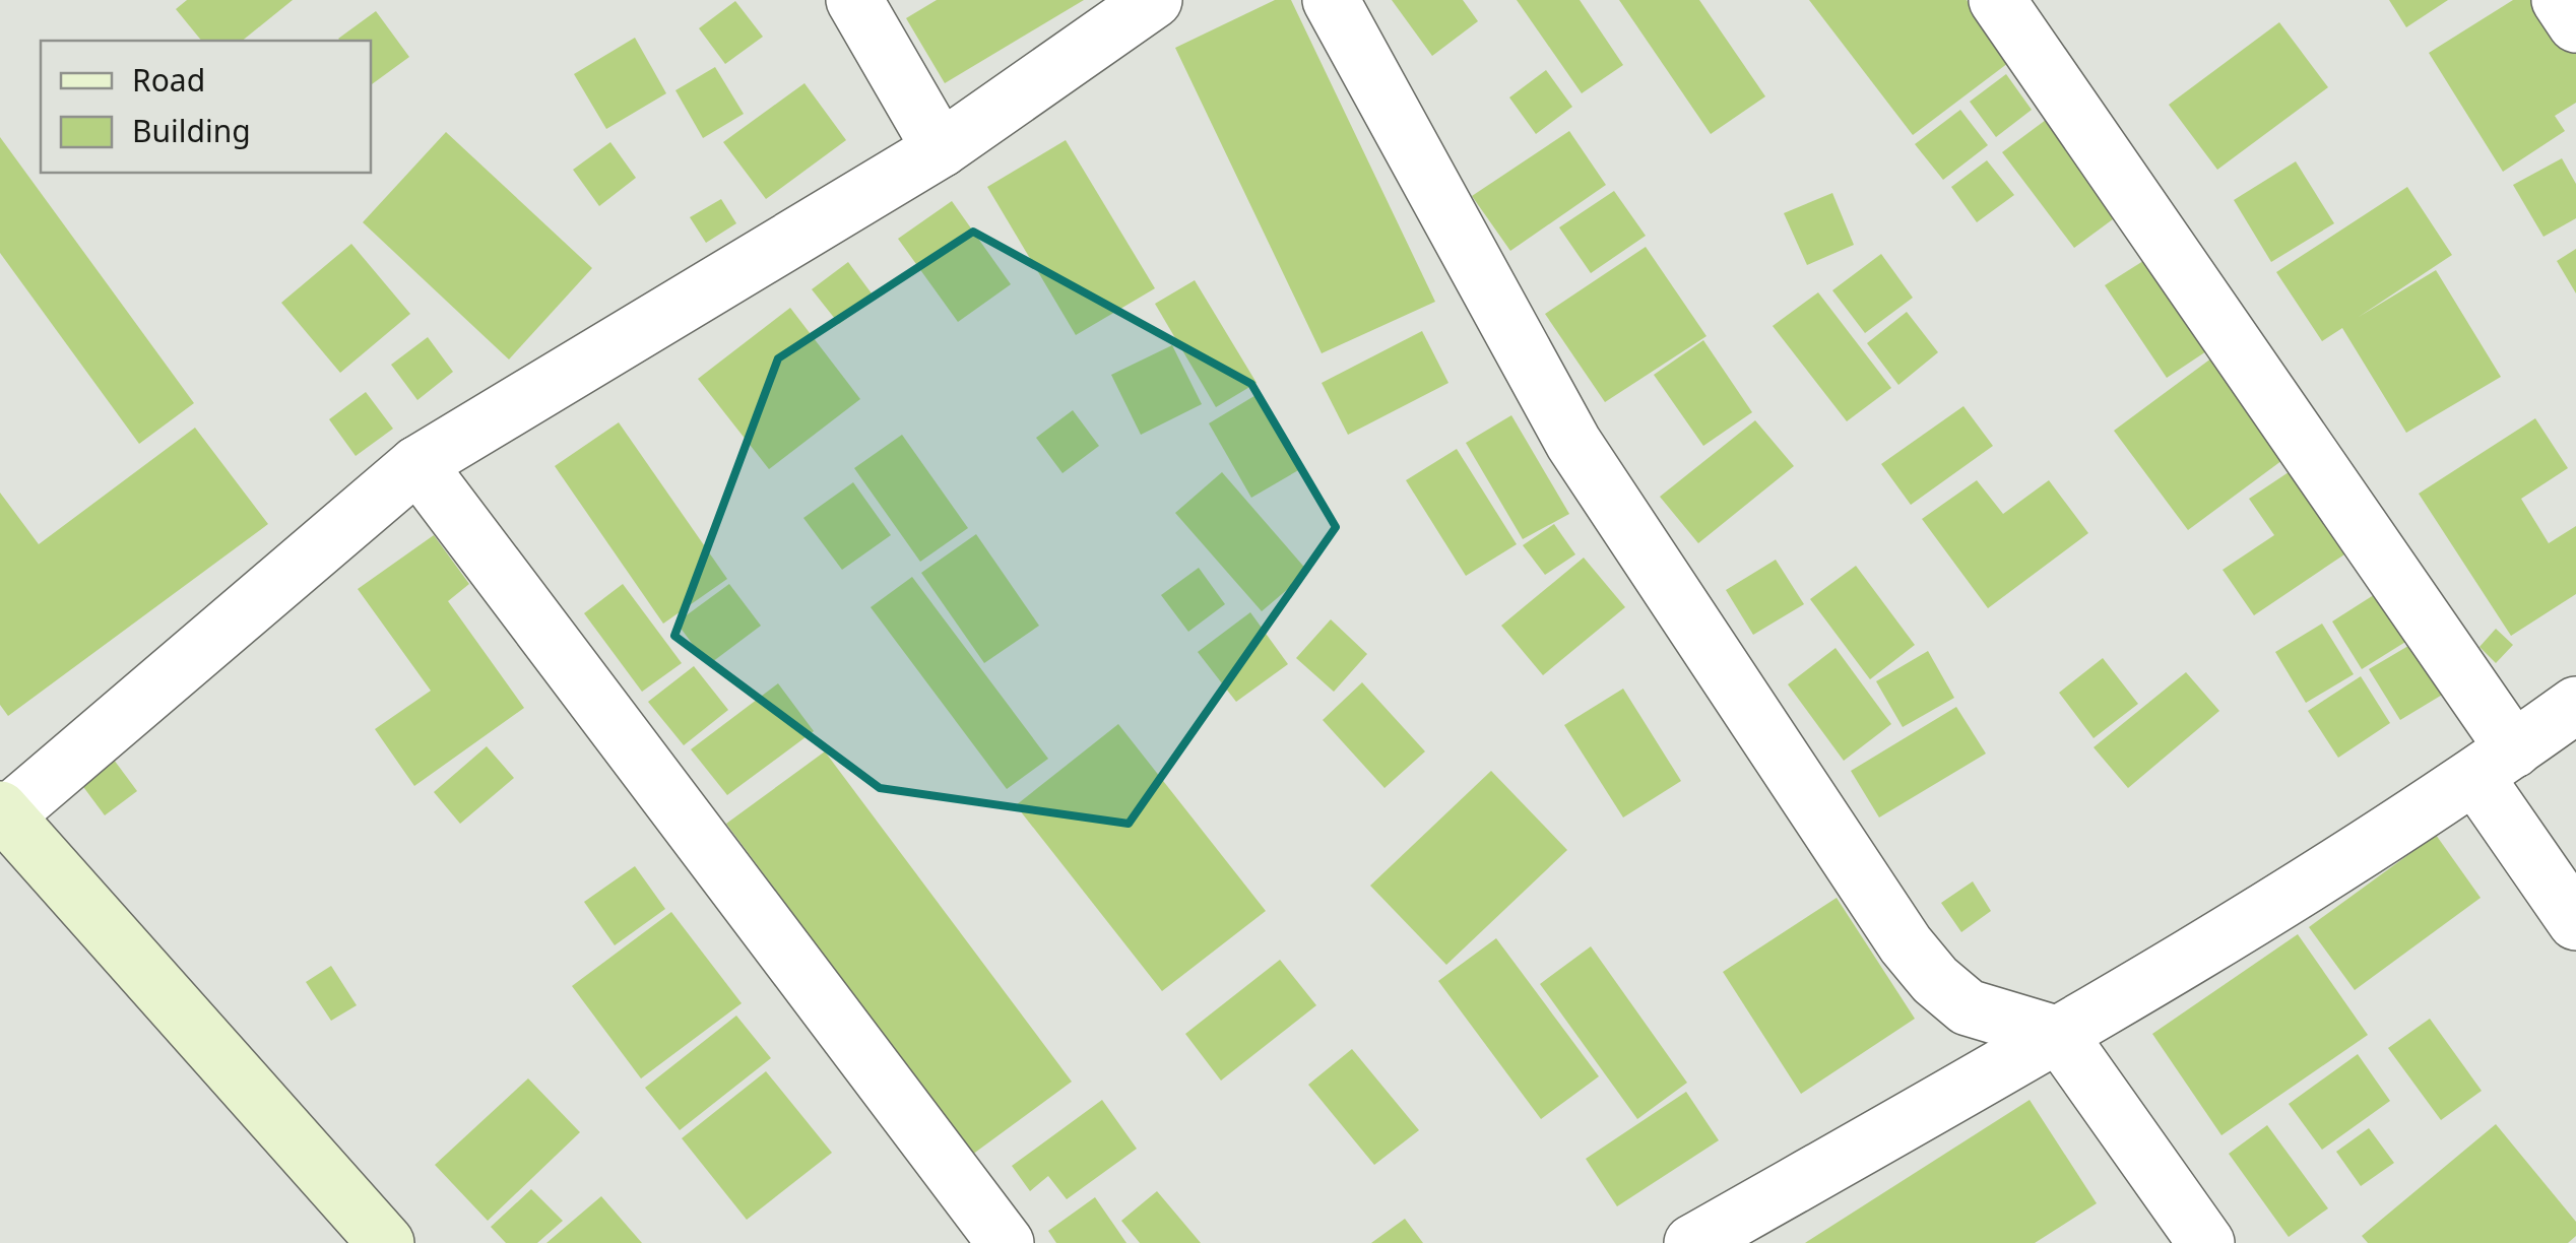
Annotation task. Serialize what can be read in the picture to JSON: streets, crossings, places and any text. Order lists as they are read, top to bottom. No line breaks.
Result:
{"legend":["Road","Building"]}
